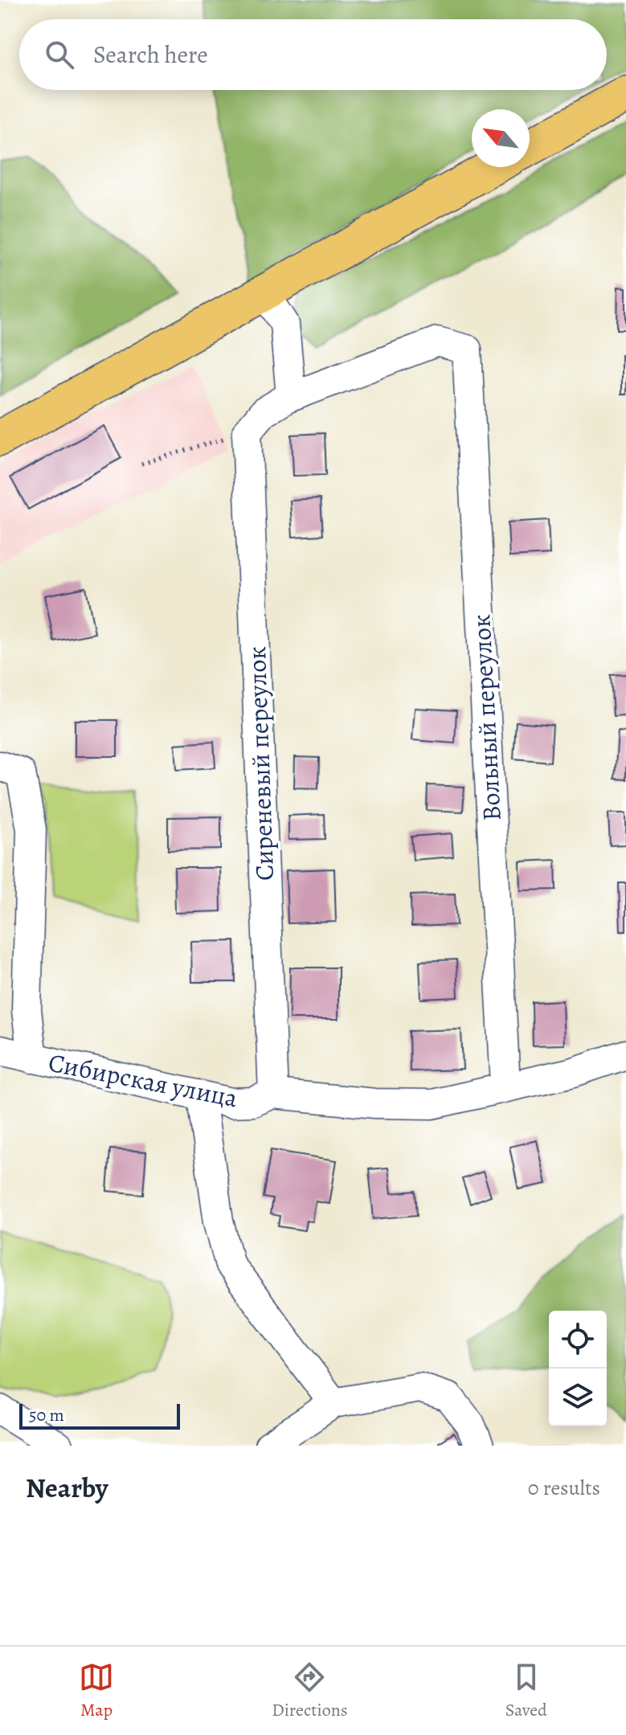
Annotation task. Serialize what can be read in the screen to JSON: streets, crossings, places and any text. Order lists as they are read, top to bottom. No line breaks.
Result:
{"streets":{"street":["Вольный переулок","Сиреневый переулок","Сибирская улица"]},"crossings":[["Вольный переулок","Сибирская улица"],["Сиреневый переулок","Сибирская улица"]],"scale_bar":"50 m","north":"top left","page":{"search":"Search here","scale":"50 m","heading":["Nearby","0 results"],"nav":["Map","Directions","Saved"]}}
